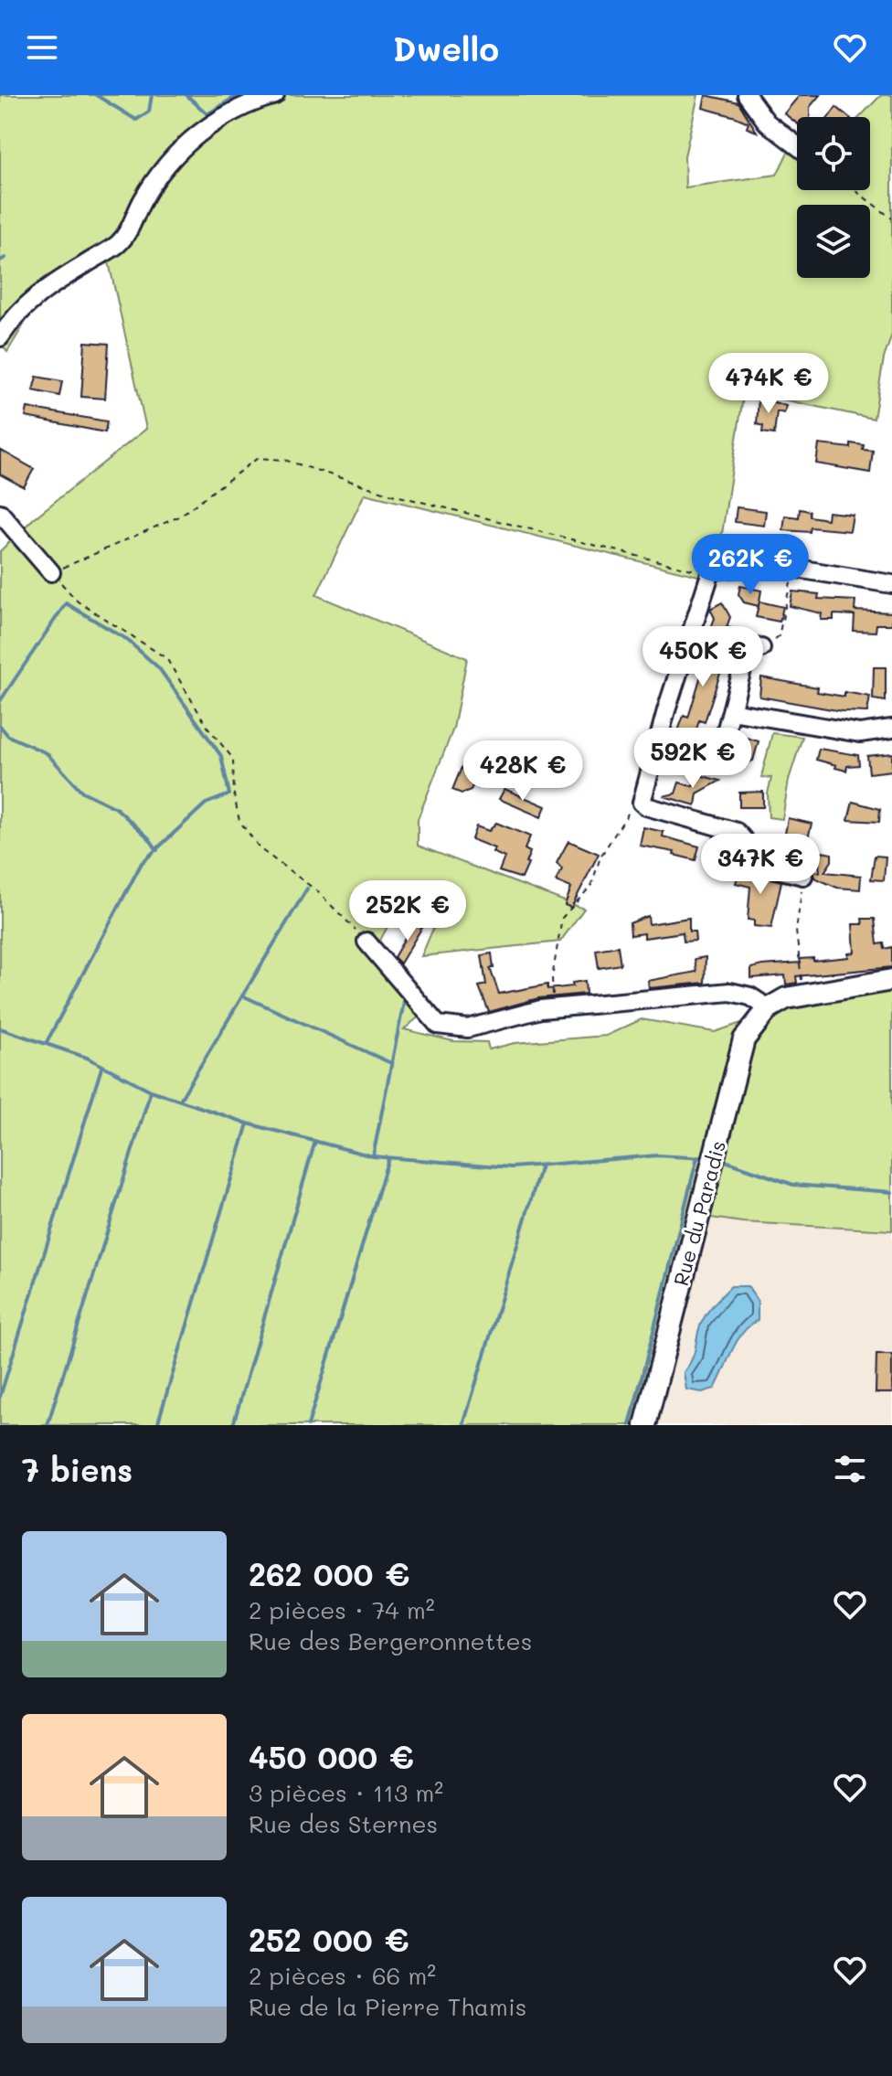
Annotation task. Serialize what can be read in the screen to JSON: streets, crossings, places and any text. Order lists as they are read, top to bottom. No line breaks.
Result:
{"streets":{"main road":["Rue du Paradis"]},"page":{"header":"Dwello","price":["474K €","262K €","450K €","592K €","428K €","347K €","252K €"],"heading":"7 biens","list":[{"name":"262 000 €","note":"2 pièces · 74 m² · Rue des Bergeronnettes"},{"name":"450 000 €","note":"3 pièces · 113 m² · Rue des Sternes"},{"name":"252 000 €","note":"2 pièces · 66 m² · Rue de la Pierre Thamis"}]}}
